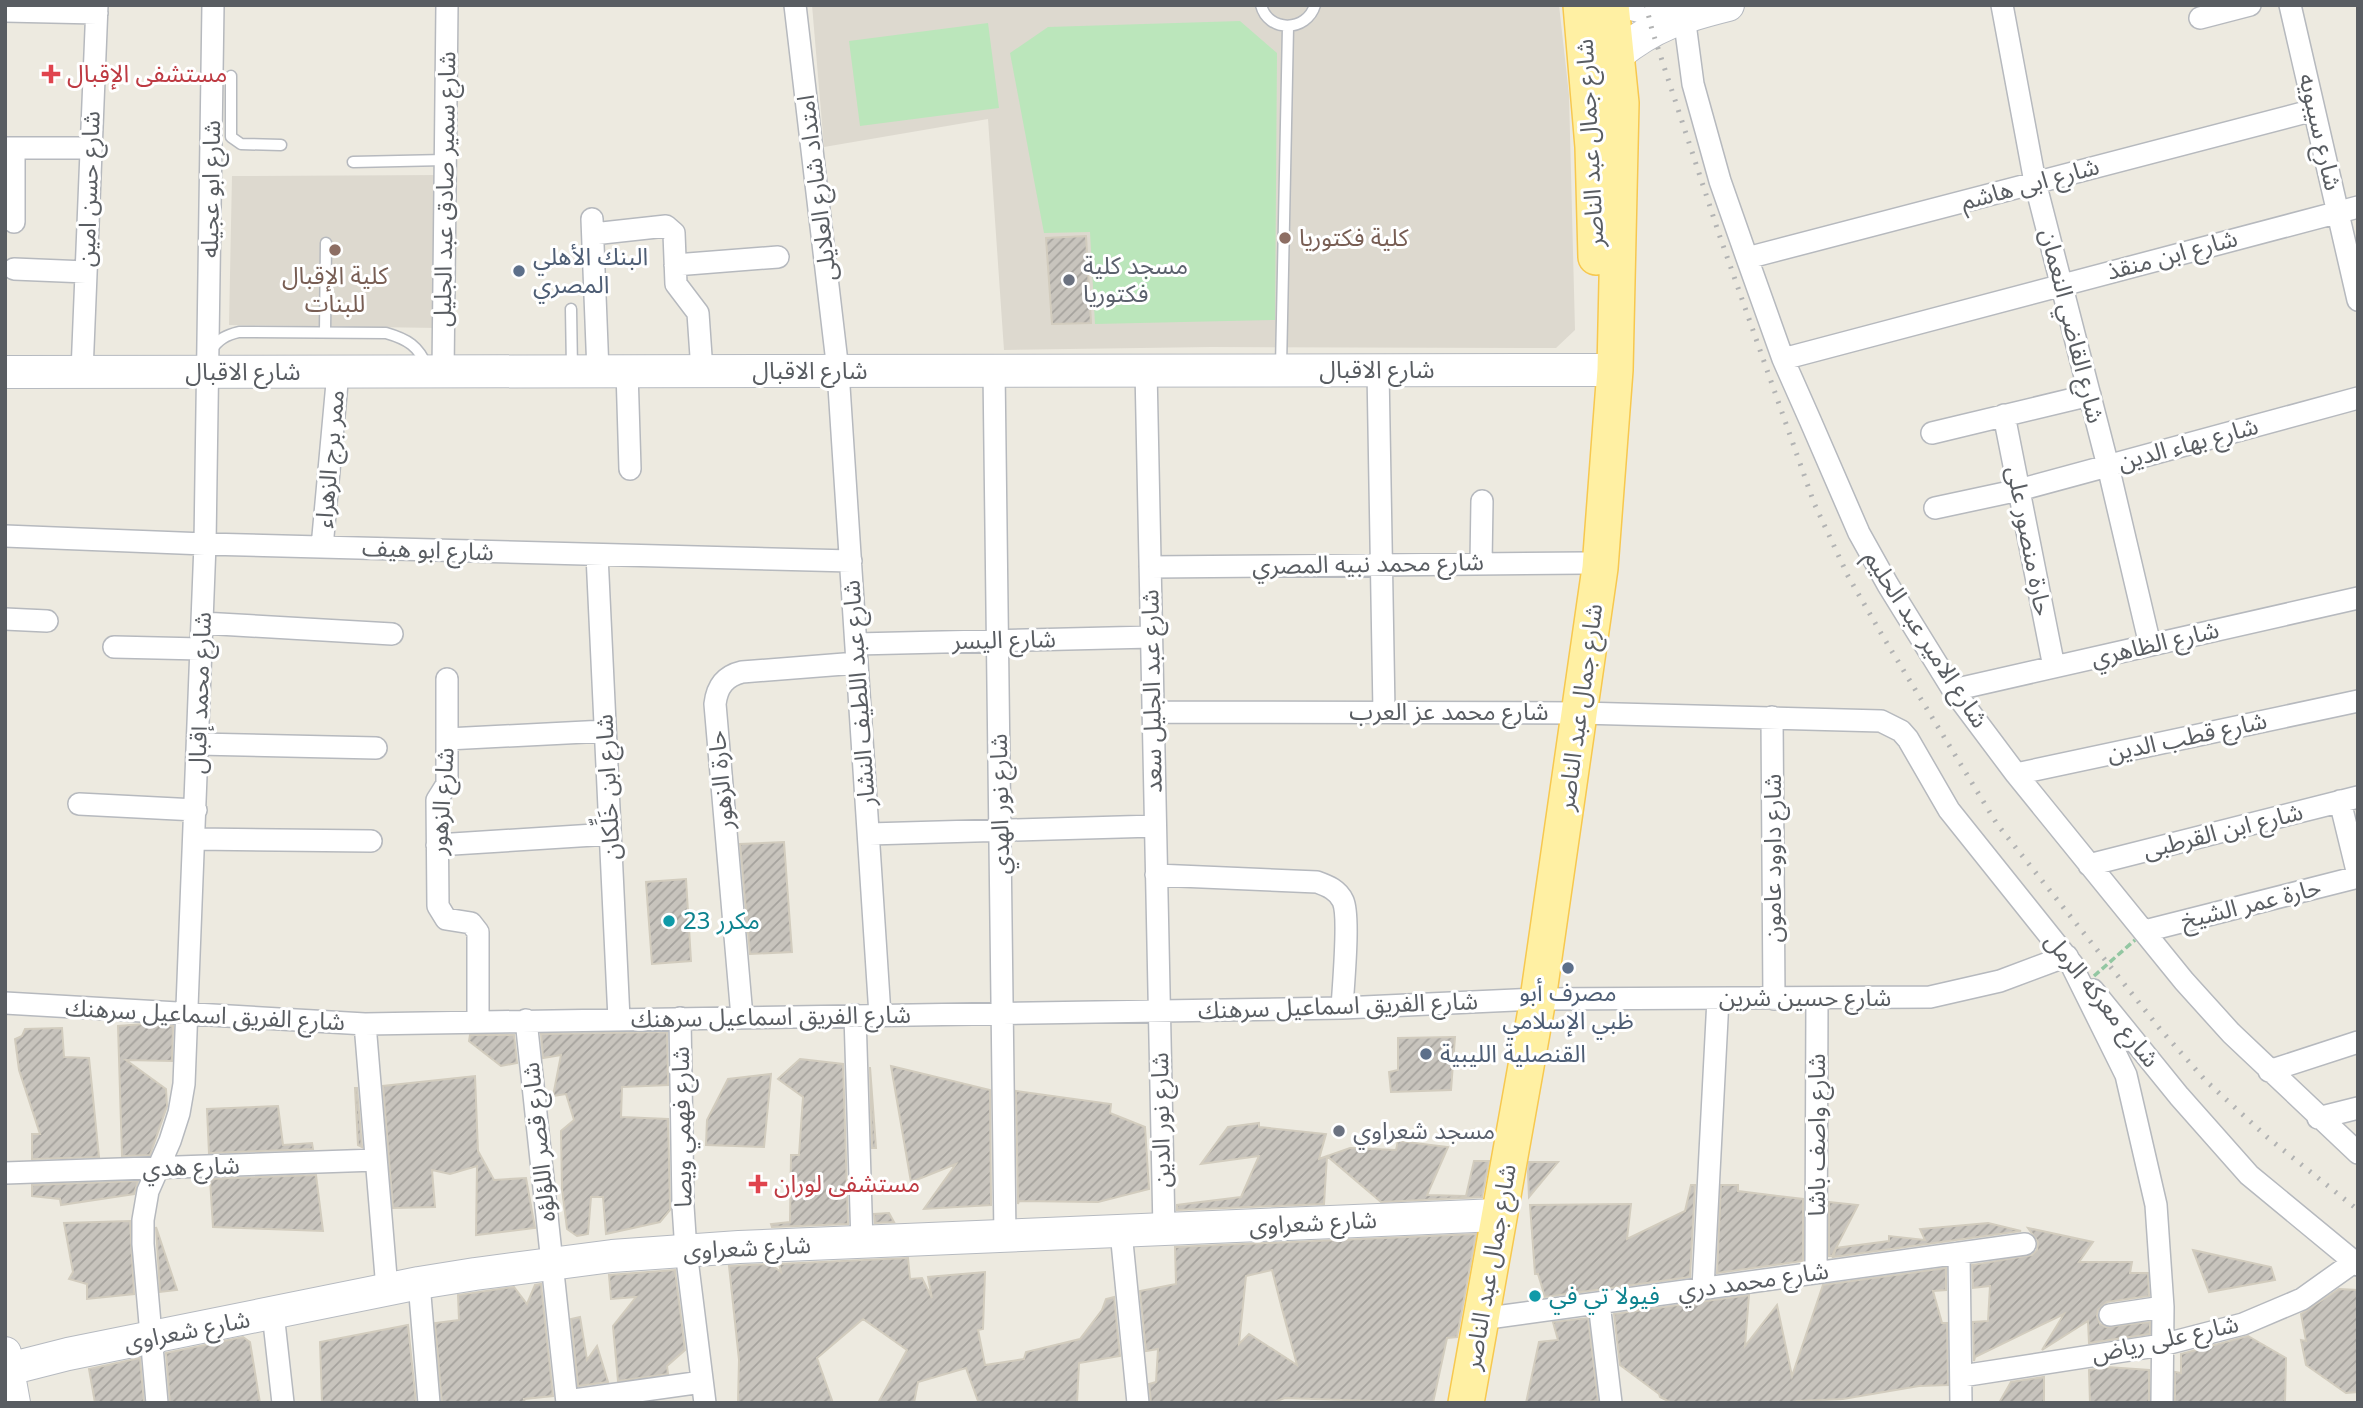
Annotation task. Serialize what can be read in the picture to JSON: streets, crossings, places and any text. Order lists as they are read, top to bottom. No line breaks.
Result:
{"streets":{"main road":["شارع جمال عبد الناصر"],"street":["شارع سيبويه","شارع ابى هاشم","امتداد شارع العلايلى","شارع حسن امين","شارع ابو عجيله","شارع سمير صادق عبد الجليل","شارع ابن منقذ","شارع القاضي النعمان","شارع الاقبال","شارع بهاء الدين","ممر برج الزهراء","حارة منصور على","شارع ابو هيف","شارع محمد نبيه المصري","شارع الامير عبد الحليم","شارع اليسر","شارع الظاهري","شارع عبد الجليل سعد","شارع محمد إقبال","شارع عبد اللطيف النشار","شارع محمد عز العرب","شارع قطب الدين","حارة الزهور","شارع ابن خَلِّكان","شارع الزهور","شارع نور الهدي","شارع ابن القرطبى","شارع داوود عامون","حارة عمر الشيخ","شارع حسين شرين","شارع معركه الرمل","شارع الفريق اسماعيل سرهنك","شارع نور الدين","شارع فهمي ويصا","شارع واصف باشا","شارع قصر اللؤلؤه","شارع هدي","شارع شعراوى","شارع محمد دري","شارع على رياض"]},"crossings":[["شارع سيبويه","شارع ابى هاشم"],["شارع سيبويه","شارع ابن منقذ"],["شارع جمال عبد الناصر","شارع الاقبال"],["شارع جمال عبد الناصر","شارع محمد نبيه المصري"],["شارع جمال عبد الناصر","شارع محمد عز العرب"],["شارع جمال عبد الناصر","شارع حسين شرين"],["شارع جمال عبد الناصر","شارع الفريق اسماعيل سرهنك"],["شارع جمال عبد الناصر","شارع شعراوى"],["شارع جمال عبد الناصر","شارع محمد دري"],["شارع ابى هاشم","شارع القاضي النعمان"],["شارع ابى هاشم","شارع الامير عبد الحليم"],["امتداد شارع العلايلى","شارع الاقبال"],["امتداد شارع العلايلى","شارع عبد اللطيف النشار"],["شارع حسن امين","شارع الاقبال"],["شارع ابو عجيله","شارع الاقبال"],["شارع ابو عجيله","شارع محمد إقبال"],["شارع سمير صادق عبد الجليل","شارع الاقبال"],["شارع ابن منقذ","شارع القاضي النعمان"],["شارع ابن منقذ","شارع الامير عبد الحليم"],["شارع القاضي النعمان","شارع بهاء الدين"],["شارع القاضي النعمان","شارع الظاهري"],["شارع الاقبال","ممر برج الزهراء"],["شارع الاقبال","شارع عبد الجليل سعد"],["شارع الاقبال","شارع محمد إقبال"],["شارع الاقبال","شارع عبد اللطيف النشار"],["شارع الاقبال","شارع نور الهدي"],["شارع بهاء الدين","حارة منصور على"],["ممر برج الزهراء","شارع ابو هيف"],["حارة منصور على","شارع الظاهري"],["شارع ابو هيف","شارع محمد إقبال"],["شارع ابو هيف","شارع عبد اللطيف النشار"],["شارع ابو هيف","شارع ابن خَلِّكان"],["شارع محمد نبيه المصري","شارع عبد الجليل سعد"],["شارع الامير عبد الحليم","شارع الظاهري"],["شارع الامير عبد الحليم","شارع قطب الدين"],["شارع الامير عبد الحليم","شارع ابن القرطبى"],["شارع الامير عبد الحليم","حارة عمر الشيخ"],["شارع اليسر","شارع عبد الجليل سعد"],["شارع اليسر","شارع عبد اللطيف النشار"],["شارع اليسر","حارة الزهور"],["شارع اليسر","شارع نور الهدي"],["شارع عبد الجليل سعد","شارع محمد عز العرب"],["شارع عبد الجليل سعد","شارع الفريق اسماعيل سرهنك"],["شارع عبد الجليل سعد","شارع نور الدين"],["شارع محمد إقبال","شارع الفريق اسماعيل سرهنك"],["شارع محمد إقبال","شارع هدي"],["شارع محمد إقبال","شارع شعراوى"],["شارع عبد اللطيف النشار","حارة الزهور"],["شارع عبد اللطيف النشار","شارع الفريق اسماعيل سرهنك"],["شارع محمد عز العرب","شارع داوود عامون"],["شارع محمد عز العرب","شارع معركه الرمل"],["حارة الزهور","شارع الفريق اسماعيل سرهنك"],["شارع ابن خَلِّكان","شارع الفريق اسماعيل سرهنك"],["شارع الزهور","شارع الفريق اسماعيل سرهنك"],["شارع نور الهدي","شارع الفريق اسماعيل سرهنك"],["شارع نور الهدي","شارع شعراوى"],["شارع داوود عامون","شارع حسين شرين"],["شارع حسين شرين","شارع معركه الرمل"],["شارع حسين شرين","شارع الفريق اسماعيل سرهنك"],["شارع حسين شرين","شارع واصف باشا"],["شارع معركه الرمل","شارع على رياض"],["شارع الفريق اسماعيل سرهنك","شارع نور الدين"],["شارع الفريق اسماعيل سرهنك","شارع فهمي ويصا"],["شارع الفريق اسماعيل سرهنك","شارع قصر اللؤلؤه"],["شارع نور الدين","شارع شعراوى"],["شارع فهمي ويصا","شارع شعراوى"],["شارع واصف باشا","شارع محمد دري"],["شارع قصر اللؤلؤه","شارع شعراوى"]],"places":{"health":["مستشفى الإقبال","مستشفى لوران"],"other":["كلية فكتوريا","كلية الإقبال للبنات","البنك الأهلي المصري","مسجد كلية فكتوريا","23 مكرر","مصرف أبو ظبي الإسلامي","القنصلية الليبية","مسجد شعراوي","فيولا تي في"]}}
